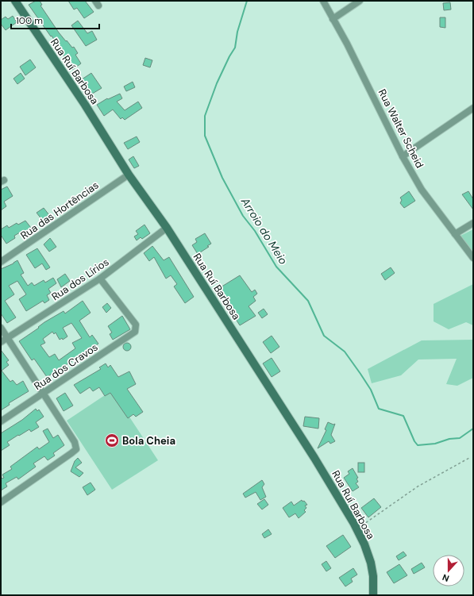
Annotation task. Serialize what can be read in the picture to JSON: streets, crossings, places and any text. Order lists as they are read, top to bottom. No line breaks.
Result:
{"streets":{"main road":["Rua Ruí Barbosa"],"street":["Rua Walter Scheid","Rua das Hortências","Rua dos Lírios","Rua dos Cravos"]},"crossings":[["Rua Ruí Barbosa","Rua das Hortências"],["Rua Ruí Barbosa","Rua dos Lírios"],["Rua dos Lírios","Rua dos Cravos"]],"water":["Arroio do Meio"],"places":{"sports":["Bola Cheia"]},"scale_bar":"100 m","north":"bottom"}
